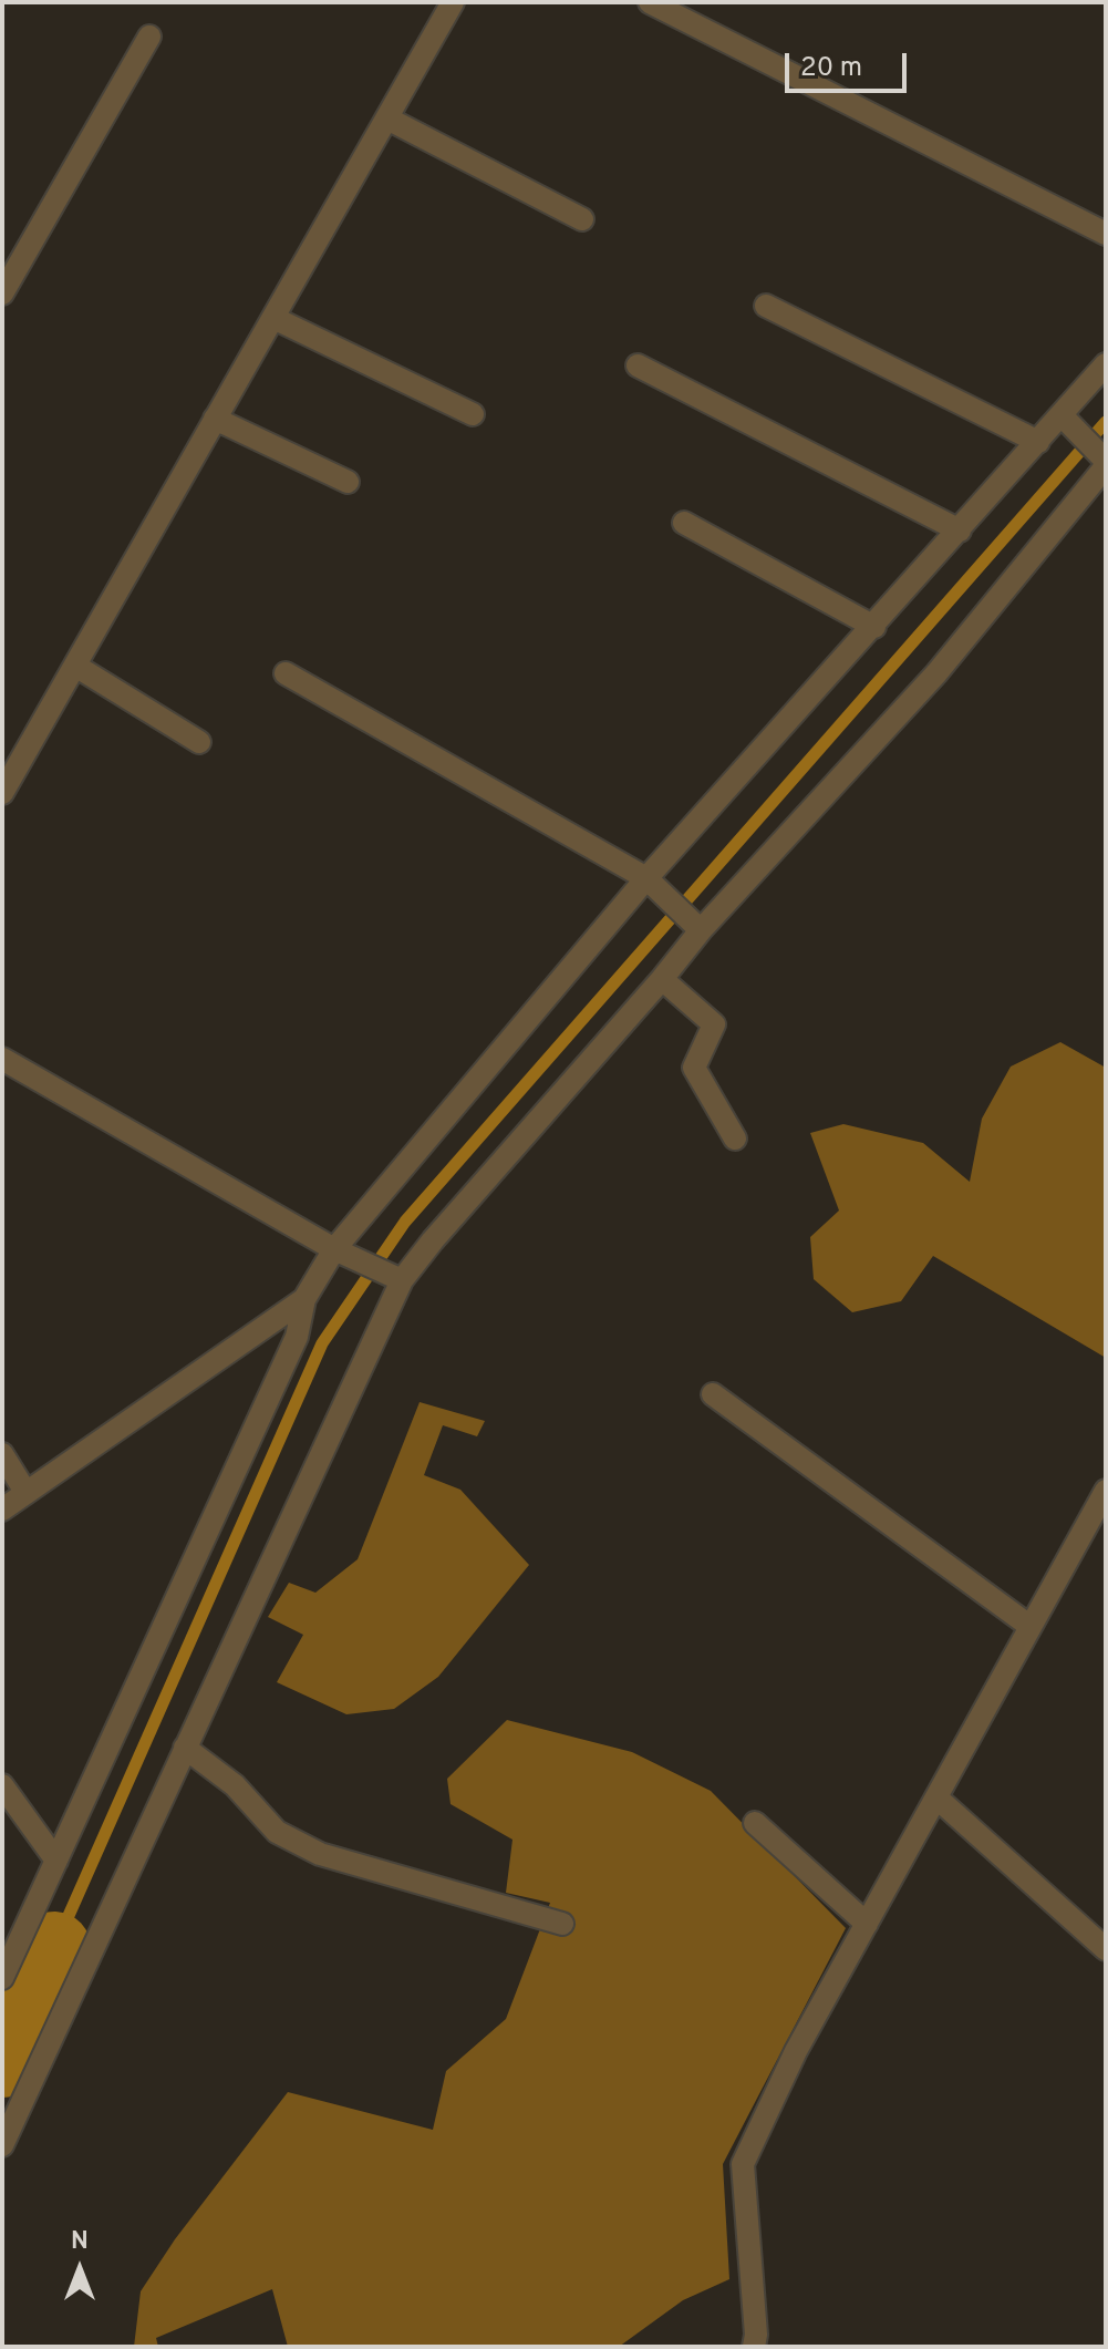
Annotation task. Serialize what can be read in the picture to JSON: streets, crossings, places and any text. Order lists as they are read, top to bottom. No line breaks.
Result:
{"scale_bar":"20 m","north":"top"}
